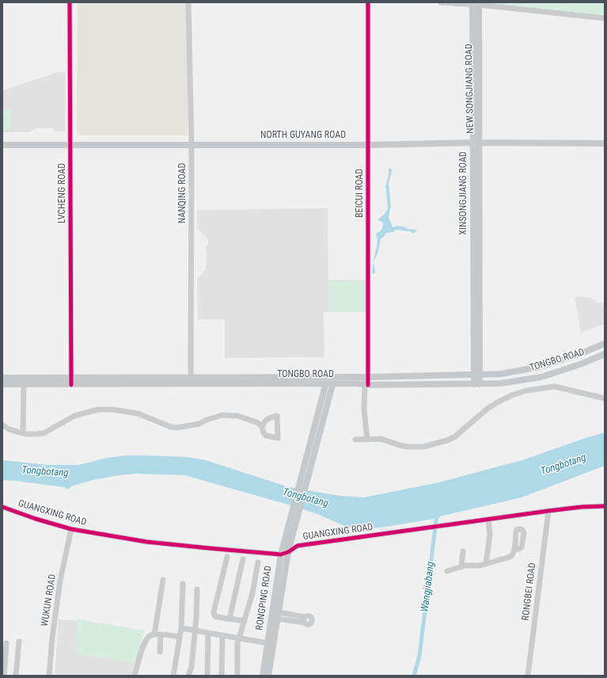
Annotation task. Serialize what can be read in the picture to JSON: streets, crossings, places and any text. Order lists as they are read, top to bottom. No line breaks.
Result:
{"streets":{"main road":["NEW SONGJIANG ROAD","NORTH GUYANG ROAD","XINSONGJIANG ROAD","TONGBO ROAD","RONGPING ROAD"],"street":["LVCHENG ROAD","NANQING ROAD","BEICUI ROAD","GUANGXING ROAD","RONGBEI ROAD","WUKUN ROAD"]},"crossings":[["NEW SONGJIANG ROAD","NORTH GUYANG ROAD"],["NEW SONGJIANG ROAD","XINSONGJIANG ROAD"],["NEW SONGJIANG ROAD","TONGBO ROAD"],["NORTH GUYANG ROAD","LVCHENG ROAD"],["NORTH GUYANG ROAD","NANQING ROAD"],["NORTH GUYANG ROAD","BEICUI ROAD"],["NORTH GUYANG ROAD","XINSONGJIANG ROAD"],["LVCHENG ROAD","TONGBO ROAD"],["NANQING ROAD","TONGBO ROAD"],["BEICUI ROAD","TONGBO ROAD"],["XINSONGJIANG ROAD","TONGBO ROAD"],["TONGBO ROAD","RONGPING ROAD"],["GUANGXING ROAD","RONGBEI ROAD"],["GUANGXING ROAD","RONGPING ROAD"],["GUANGXING ROAD","WUKUN ROAD"]],"water":["Tongbotang","Wangjiabang"]}
